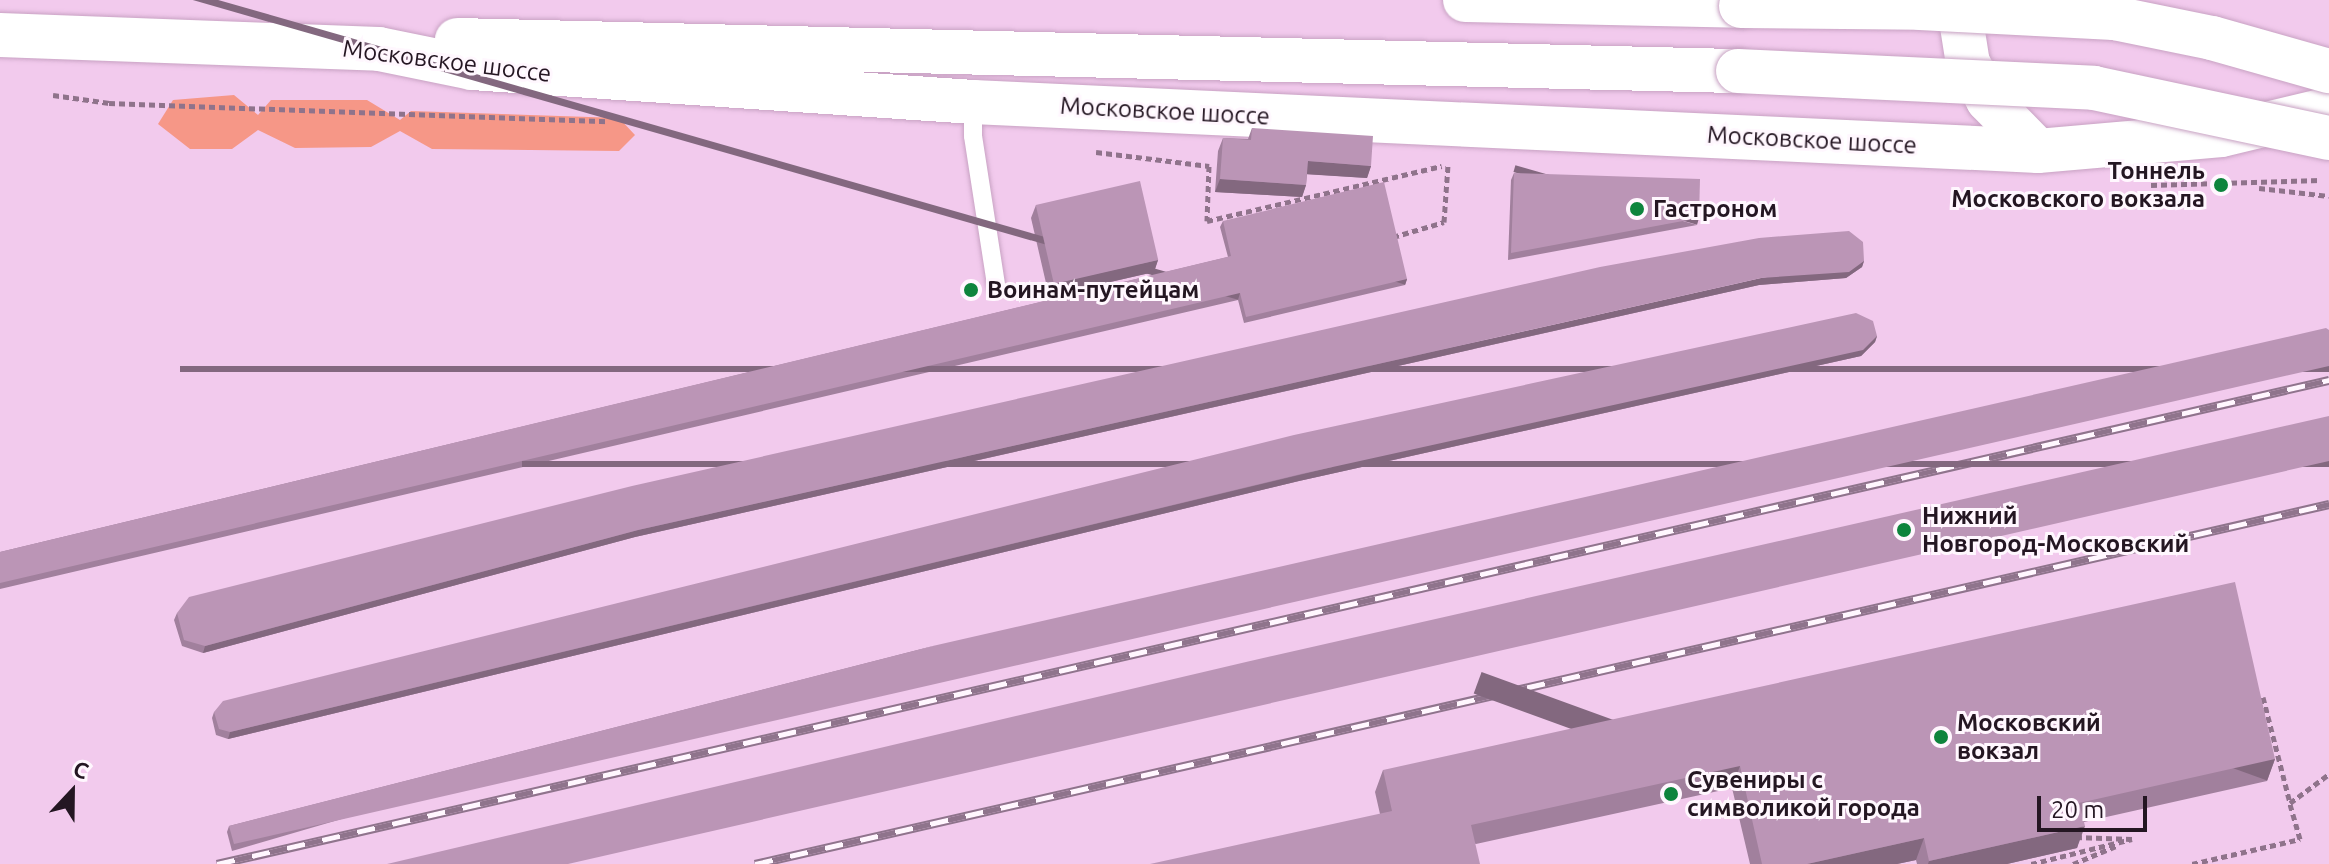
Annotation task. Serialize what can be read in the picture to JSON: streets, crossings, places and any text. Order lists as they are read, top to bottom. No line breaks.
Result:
{"streets":{"main road":["Московское шоссе"]},"places":["Тоннель Московского вокзала","Гастроном","Воинам-путейцам","Нижний Новгород-Московский","Московский вокзал","Сувениры с символикой города"],"scale_bar":"20 m","north":"top"}
